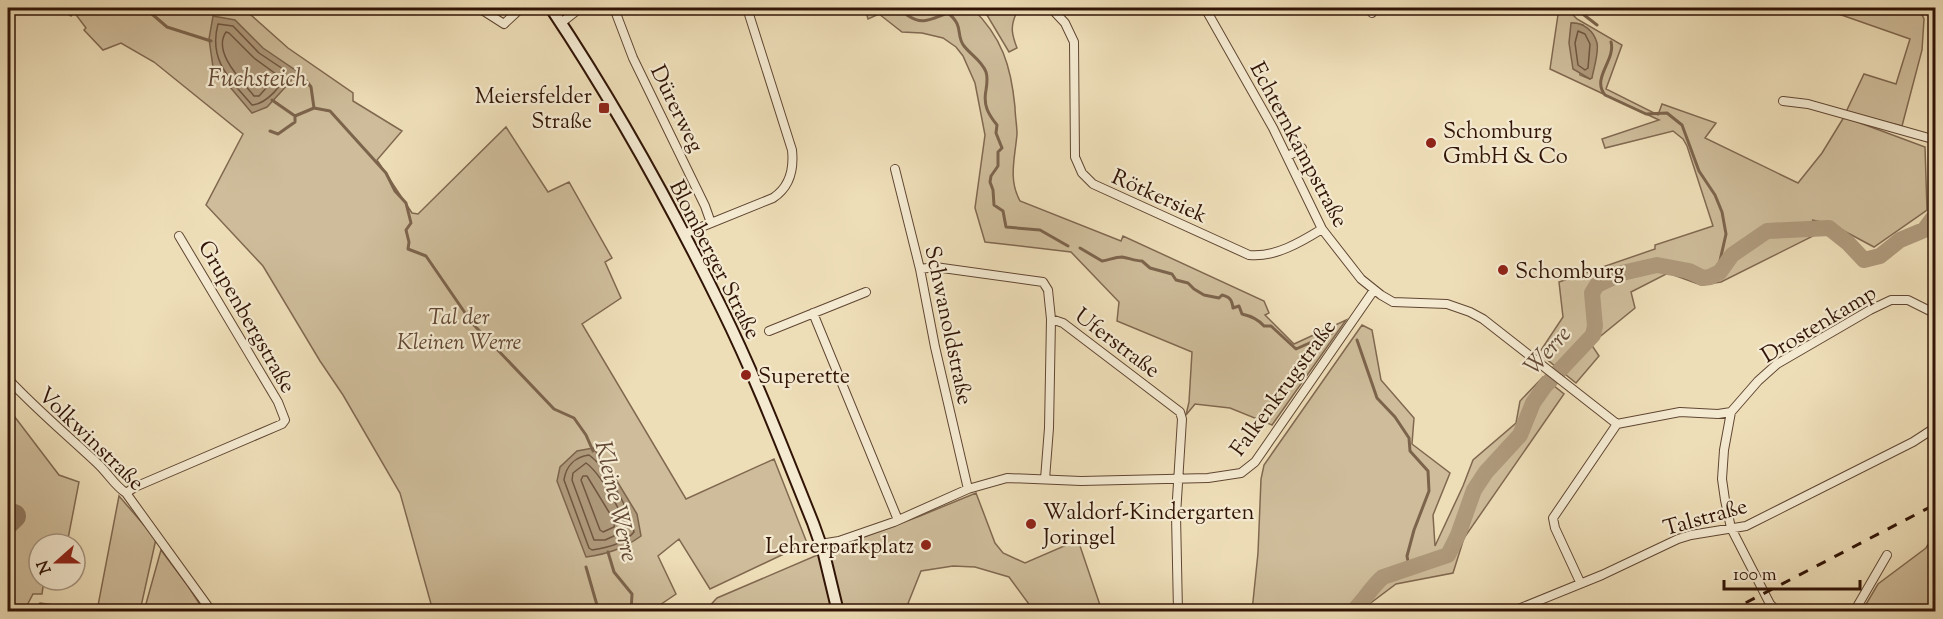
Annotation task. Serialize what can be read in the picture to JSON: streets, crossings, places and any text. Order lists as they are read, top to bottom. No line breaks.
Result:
{"streets":{"street":["Dürerweg","Echternkampstraße","Rötkersiek","Blomberger Straße","Grupenbergstraße","Drostenkamp","Schwanoldstraße","Uferstraße","Falkenkrugstraße","Volkwinstraße","Talstraße"]},"crossings":[["Echternkampstraße","Rötkersiek"],["Echternkampstraße","Falkenkrugstraße"],["Blomberger Straße","Falkenkrugstraße"],["Grupenbergstraße","Volkwinstraße"],["Schwanoldstraße","Uferstraße"],["Schwanoldstraße","Falkenkrugstraße"],["Uferstraße","Falkenkrugstraße"]],"water":["Fuchsteich","Werre","Kleine Werre"],"parks":["Tal der Kleinen Werre"],"places":{"transit":["Meiersfelder Straße"],"other":["Schomburg GmbH & Co","Schomburg","Superette","Waldorf-Kindergarten Joringel","Lehrerparkplatz"]},"scale_bar":"100 m","north":"left"}
